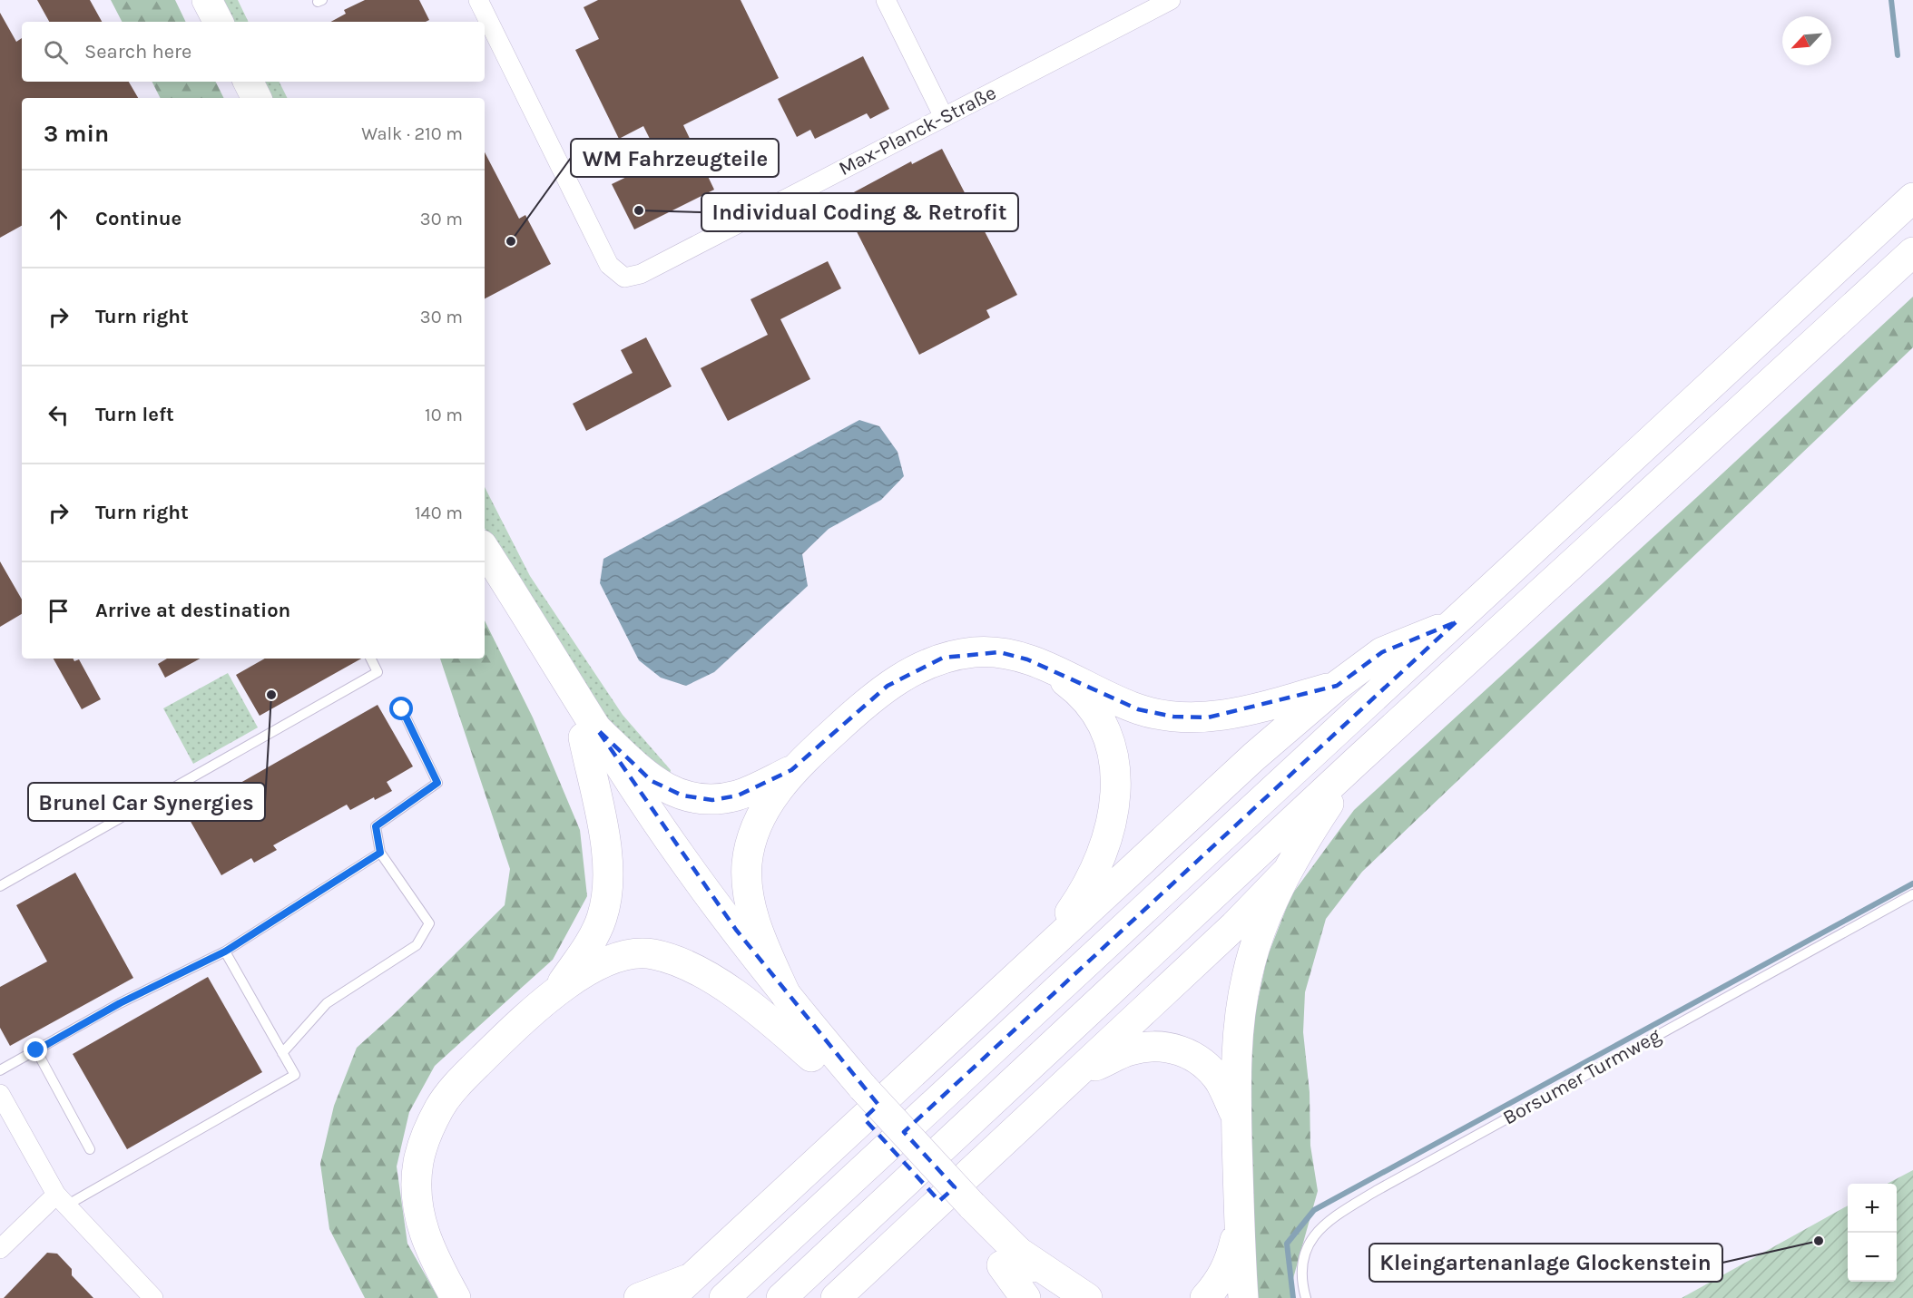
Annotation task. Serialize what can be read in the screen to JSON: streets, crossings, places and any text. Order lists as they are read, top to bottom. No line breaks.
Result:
{"streets":{"street":["Max-Planck-Straße"],"lane":["Borsumer Turmweg"]},"places":["Individual Coding & Retrofit","WM Fahrzeugteile","Brunel Car Synergies","Kleingartenanlage Glockenstein"],"north":"bottom left","page":{"search":"Search here","heading":["3 min","Walk · 210 m"],"list":[["Continue","30 m"],["Turn right","30 m"],["Turn left","10 m"],["Turn right","140 m"],"Arrive at destination"],"map_buttons":["+","−"]}}
